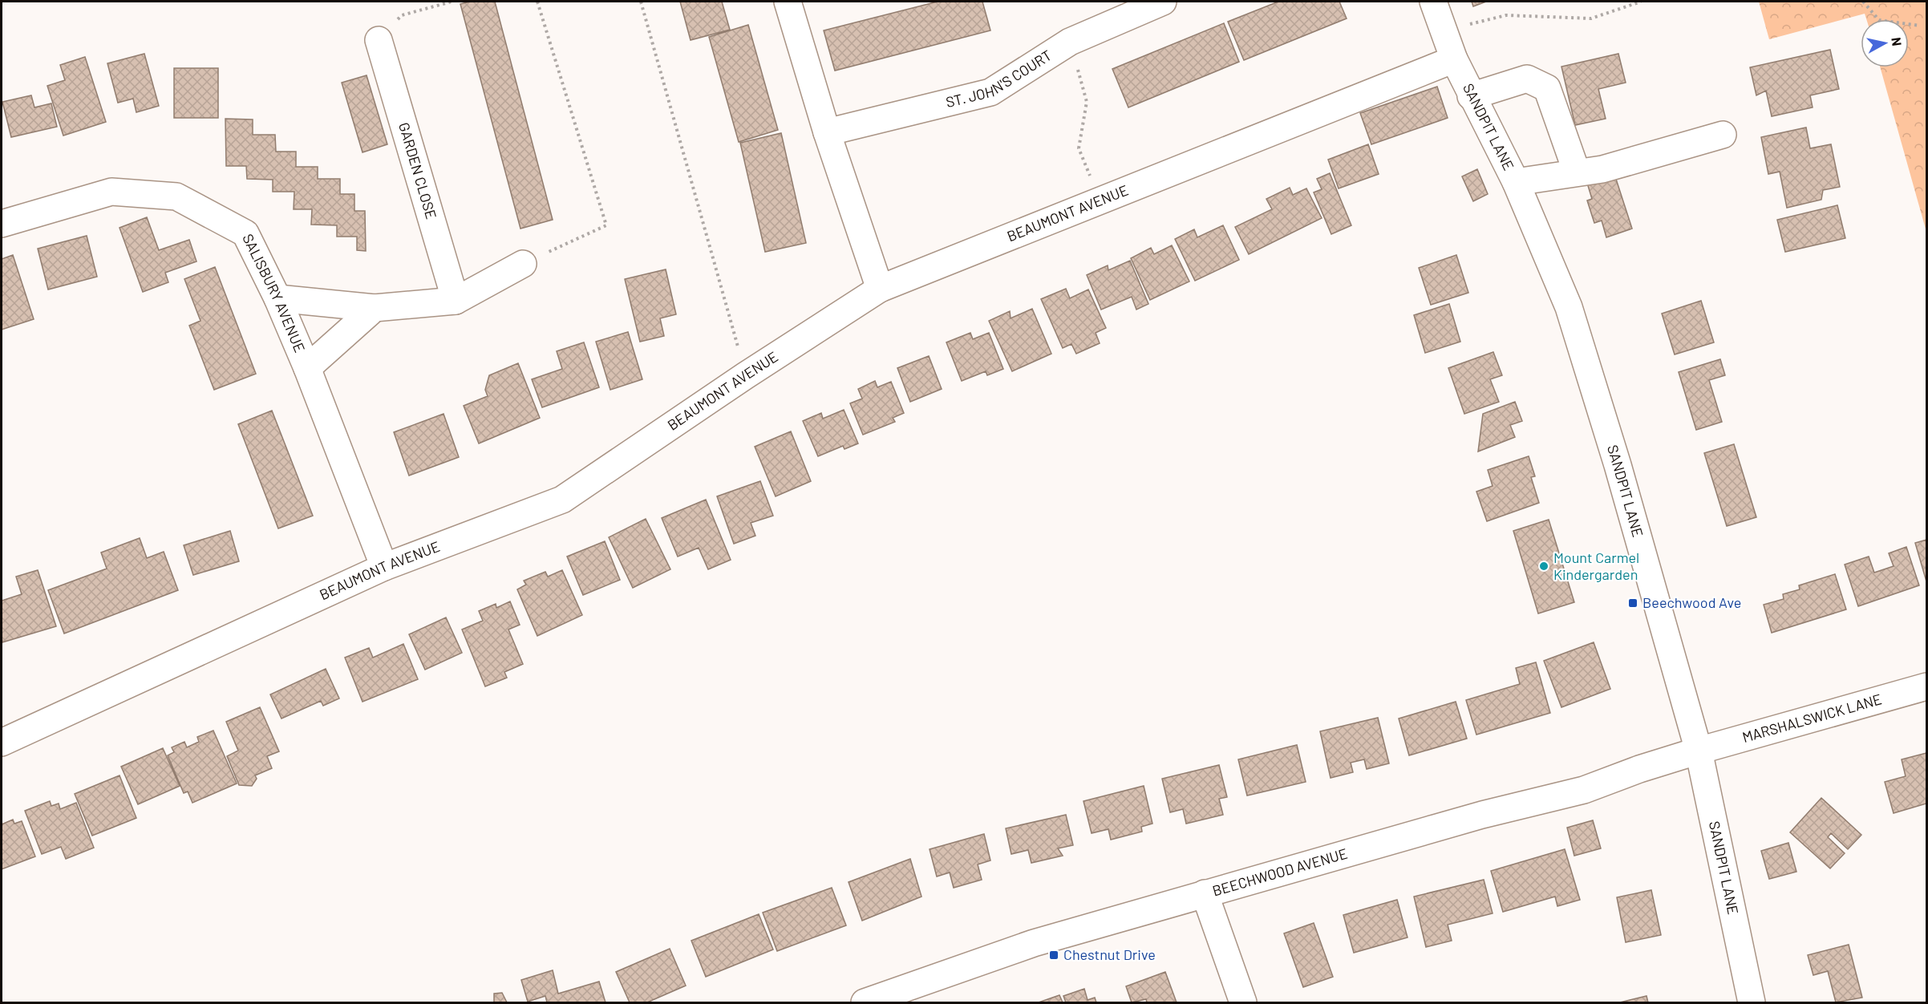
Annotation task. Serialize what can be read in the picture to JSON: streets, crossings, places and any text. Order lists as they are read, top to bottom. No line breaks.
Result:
{"streets":{"street":["ST. JOHN'S COURT","SANDPIT LANE","GARDEN CLOSE","BEAUMONT AVENUE","SALISBURY AVENUE","MARSHALSWICK LANE","BEECHWOOD AVENUE"]},"crossings":[["SANDPIT LANE","BEAUMONT AVENUE"],["SANDPIT LANE","MARSHALSWICK LANE"],["SANDPIT LANE","BEECHWOOD AVENUE"],["BEAUMONT AVENUE","SALISBURY AVENUE"],["MARSHALSWICK LANE","BEECHWOOD AVENUE"]],"places":{"other":["Mount Carmel Kindergarden"],"transit":["Beechwood Ave","Chestnut Drive"]},"north":"right"}
